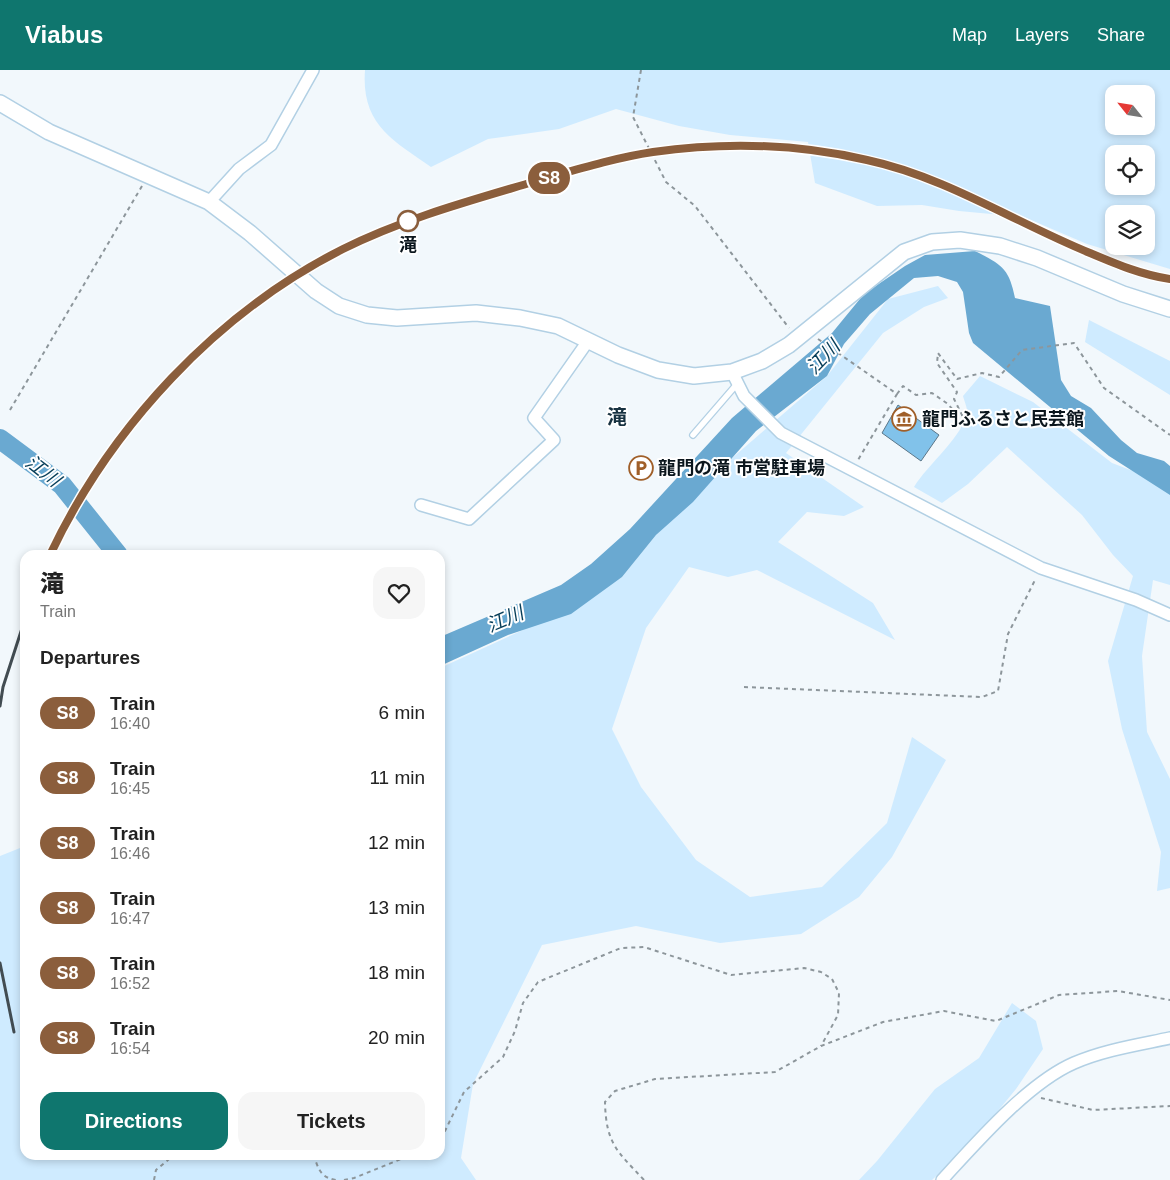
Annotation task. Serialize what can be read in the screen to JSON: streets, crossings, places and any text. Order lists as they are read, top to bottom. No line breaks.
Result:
{"districts":["滝"],"water":["江川"],"places":{"other":["滝"],"museum":["龍門ふるさと民芸館"],"parking":["龍門の滝 市営駐車場"]},"north":"top left","page":{"header":"Viabus","nav":["Map","Layers","Share"],"on_map":"S8","heading":[["滝","Train"],"Departures"],"list":[{"mark":"S8","name":"Train","note":"16:40","value":"6 min"},{"mark":"S8","name":"Train","note":"16:45","value":"11 min"},{"mark":"S8","name":"Train","note":"16:46","value":"12 min"},{"mark":"S8","name":"Train","note":"16:47","value":"13 min"},{"mark":"S8","name":"Train","note":"16:52","value":"18 min"},{"mark":"S8","name":"Train","note":"16:54","value":"20 min"}],"buttons":["Directions","Tickets"]}}
